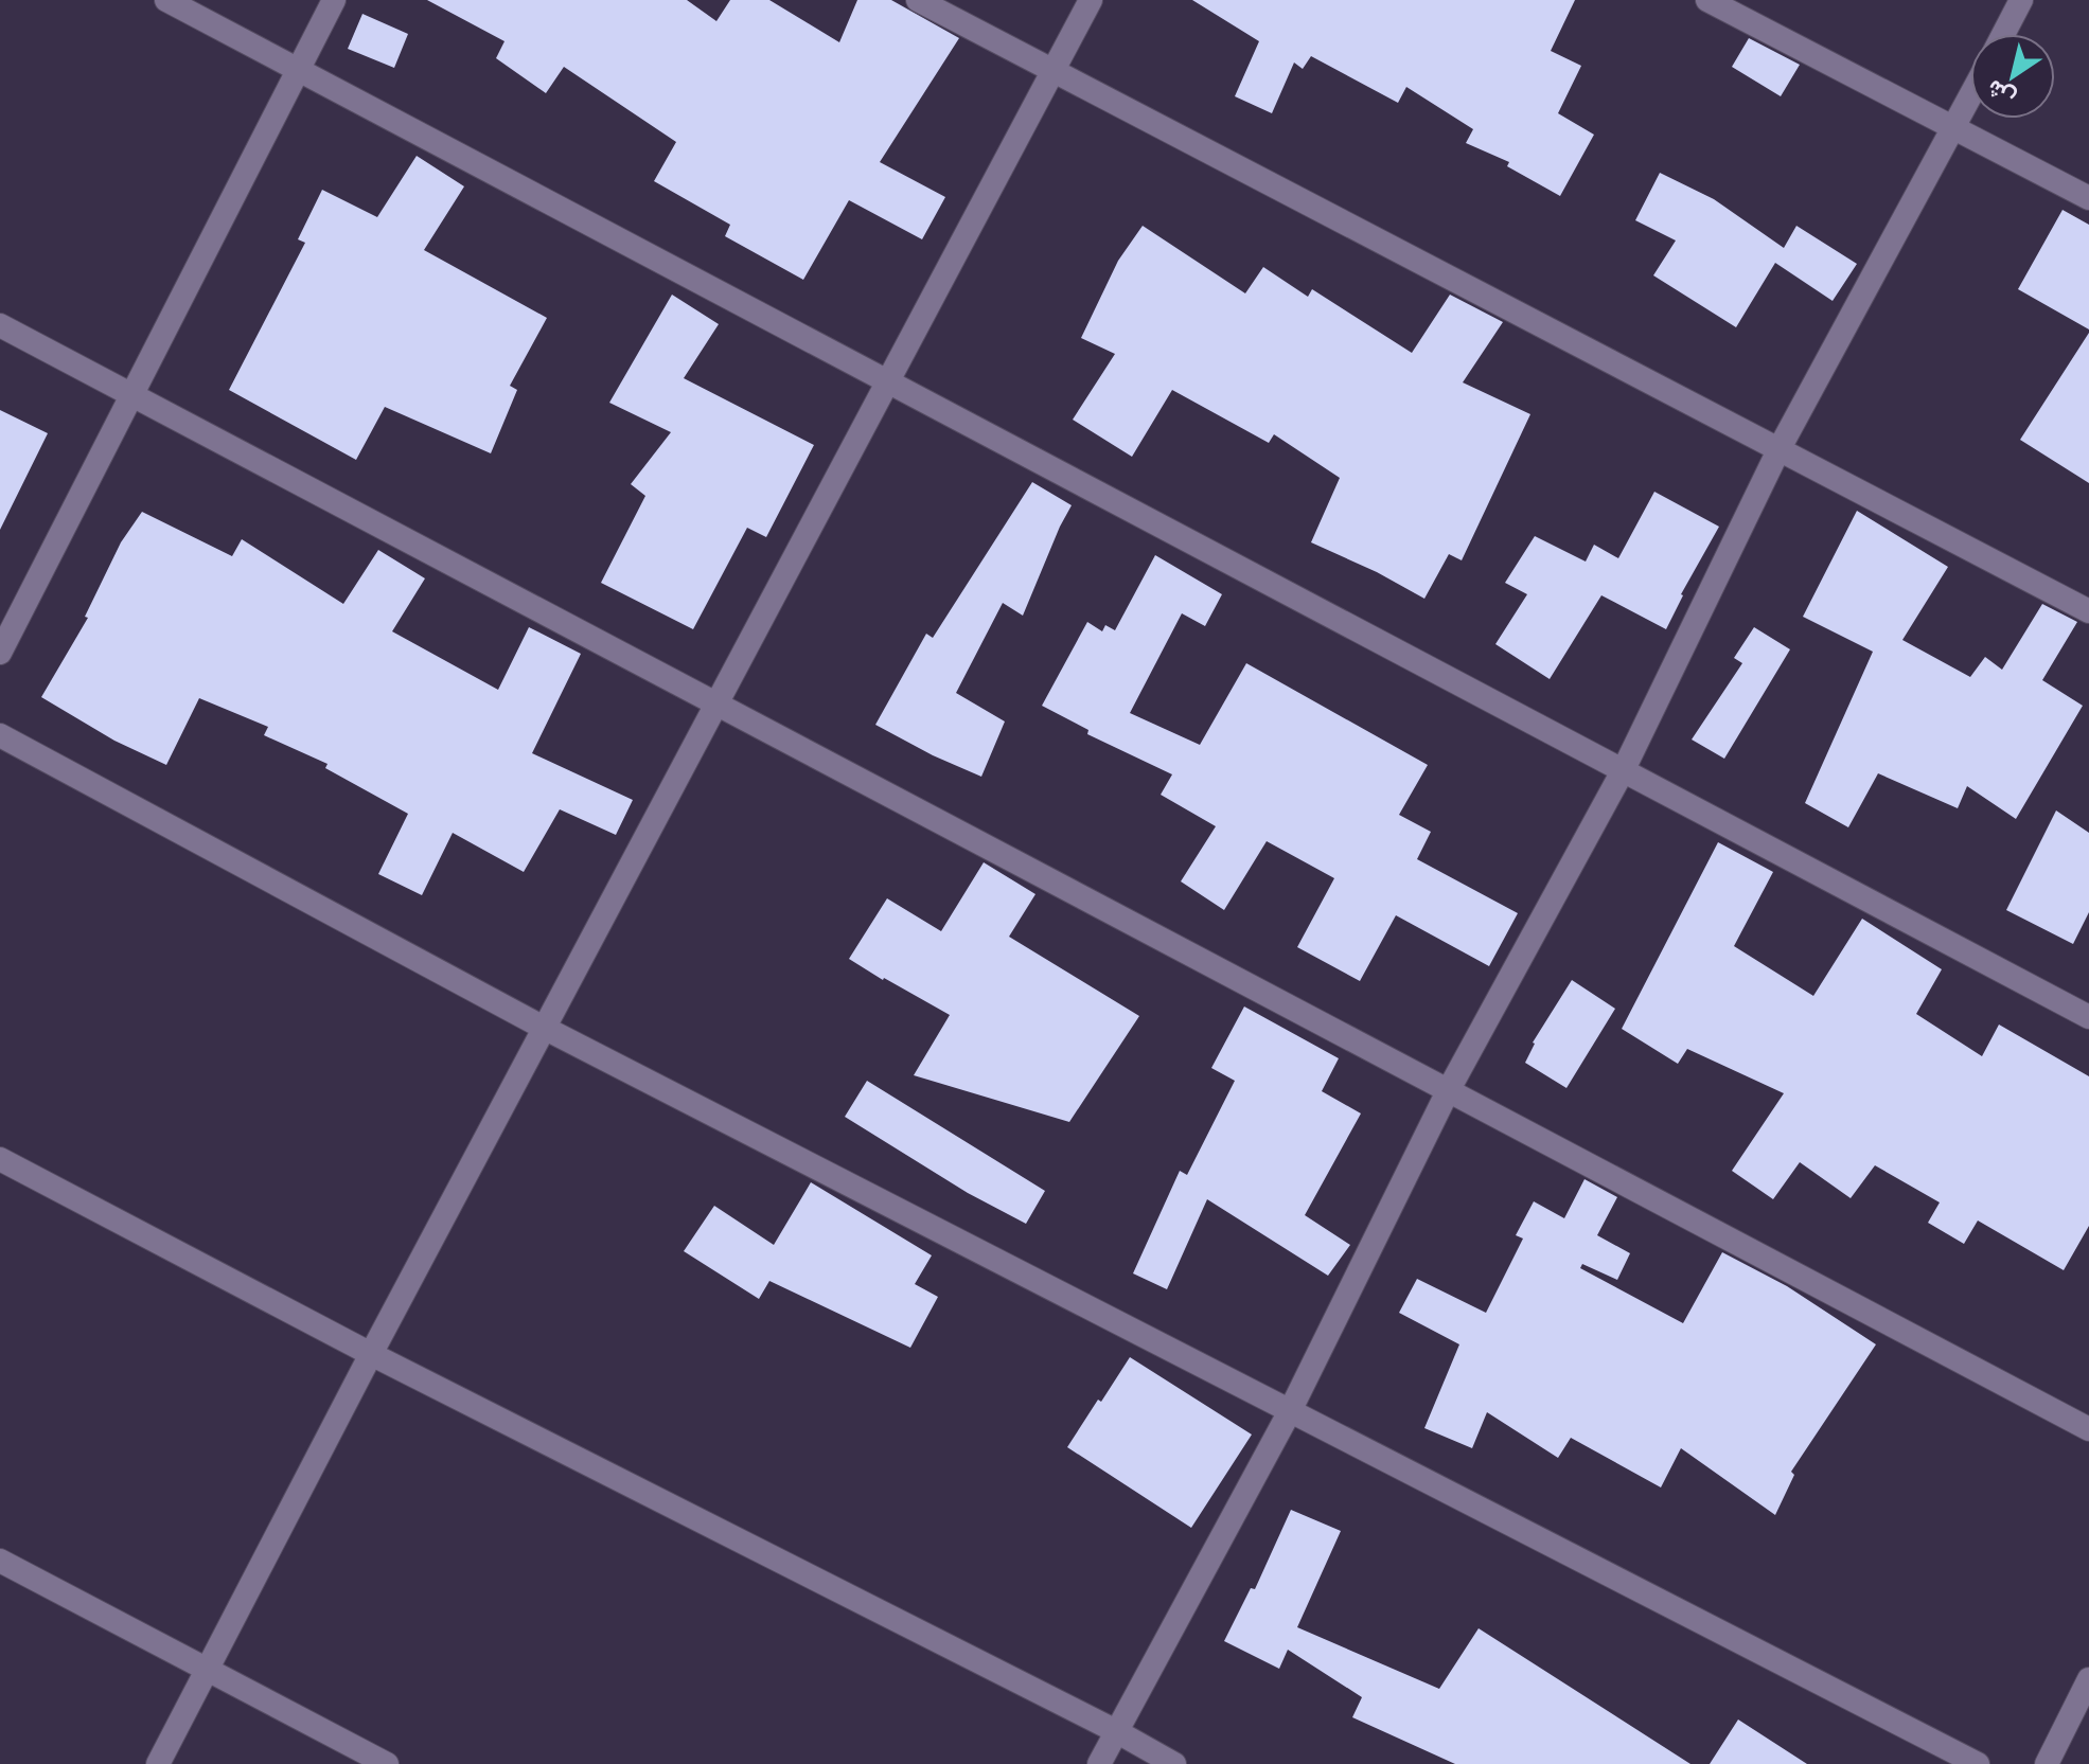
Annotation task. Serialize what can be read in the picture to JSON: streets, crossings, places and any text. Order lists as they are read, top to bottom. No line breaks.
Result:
{"north":"bottom left"}
